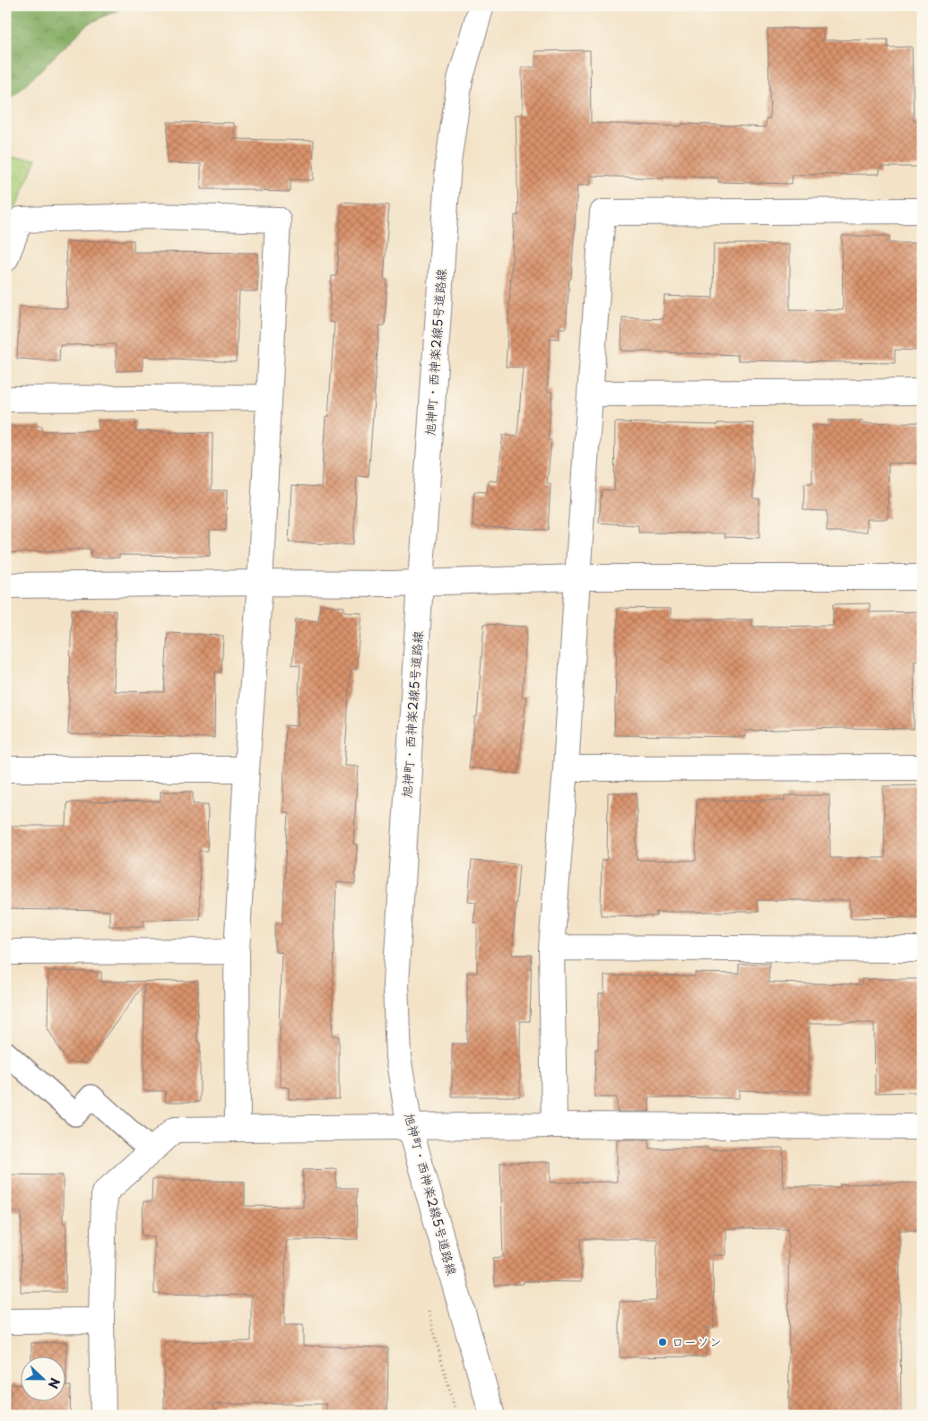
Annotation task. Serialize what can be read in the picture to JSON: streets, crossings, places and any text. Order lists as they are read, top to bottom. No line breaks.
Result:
{"streets":{"street":["旭神町・西神楽2線5号道路線"]},"places":["ローソン"],"north":"right"}
